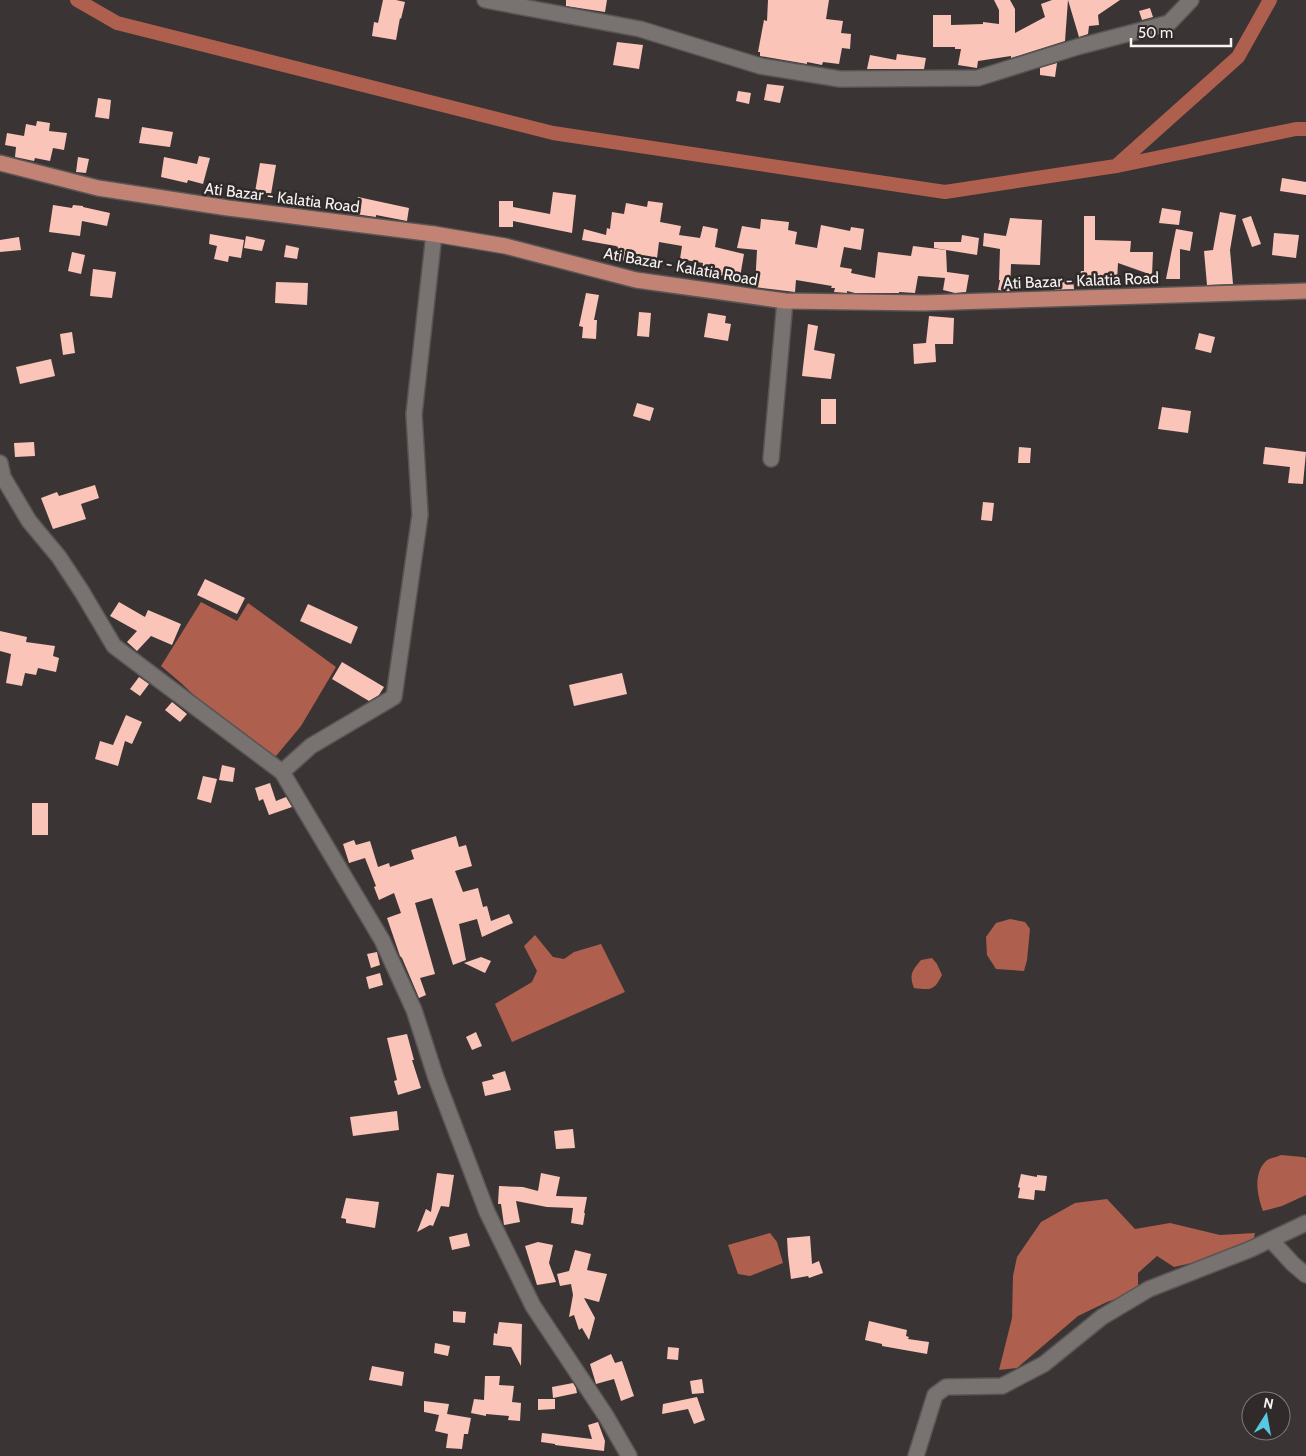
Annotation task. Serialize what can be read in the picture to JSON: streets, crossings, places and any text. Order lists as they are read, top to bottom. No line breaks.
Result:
{"streets":{"main road":["Ati Bazar - Kalatia Road"]},"scale_bar":"50 m","north":"top"}
